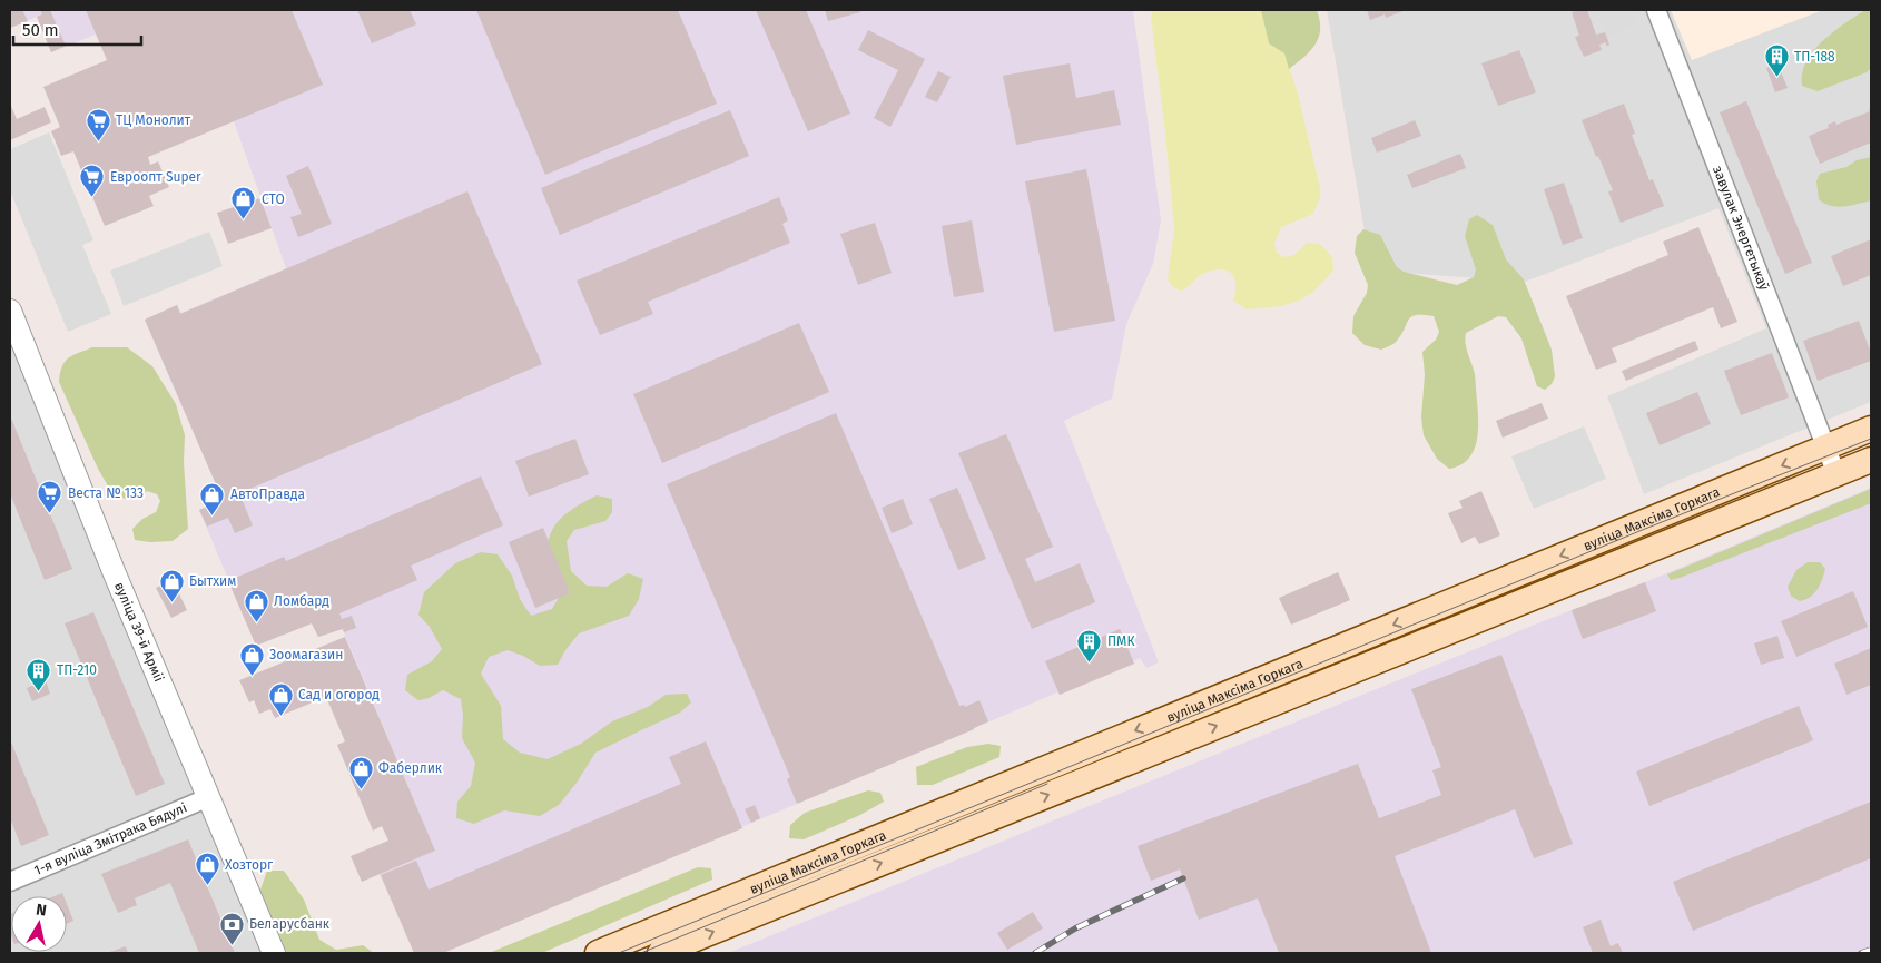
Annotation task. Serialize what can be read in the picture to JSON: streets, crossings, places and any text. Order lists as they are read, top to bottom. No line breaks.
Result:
{"streets":{"main road":["вуліца Максіма Горкага"],"street":["завулак Энергетыкаў","вуліца 39-й Арміі","1-я вуліца Змітрака Бядулі"]},"crossings":[["завулак Энергетыкаў","вуліца Максіма Горкага"],["вуліца 39-й Арміі","1-я вуліца Змітрака Бядулі"]],"places":{"building":["ТП-188","ПМК","ТП-210"],"supermarket":["ТЦ Монолит","Евроопт Super","Веста № 133"],"shop":["СТО","АвтоПравда","Бытхим","Ломбард","Зоомагазин","Сад и огород","Фаберлик","Хозторг"],"bank":["Беларусбанк"]},"scale_bar":"50 m","north":"top"}
